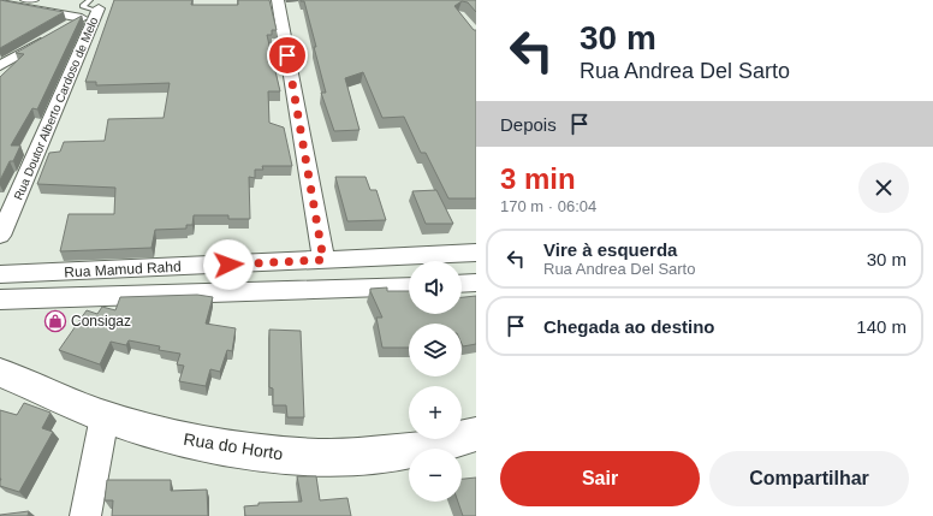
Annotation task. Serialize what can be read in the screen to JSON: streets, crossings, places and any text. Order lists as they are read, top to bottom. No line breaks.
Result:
{"streets":{"main road":["Rua do Horto"],"street":["Rua Doutor Alberto Cardoso de Melo","Rua Mamud Rahd"]},"places":{"shop":["Consigaz"]},"page":{"turn":["30 m","Rua Andrea Del Sarto"],"then":"Depois","heading":["3 min","170 m · 06:04"],"list":[{"name":"Vire à esquerda","note":"Rua Andrea Del Sarto","value":"30 m"},{"name":"Chegada ao destino","value":"140 m"}],"map_buttons":["+","−"],"buttons":["Sair","Compartilhar"]}}
